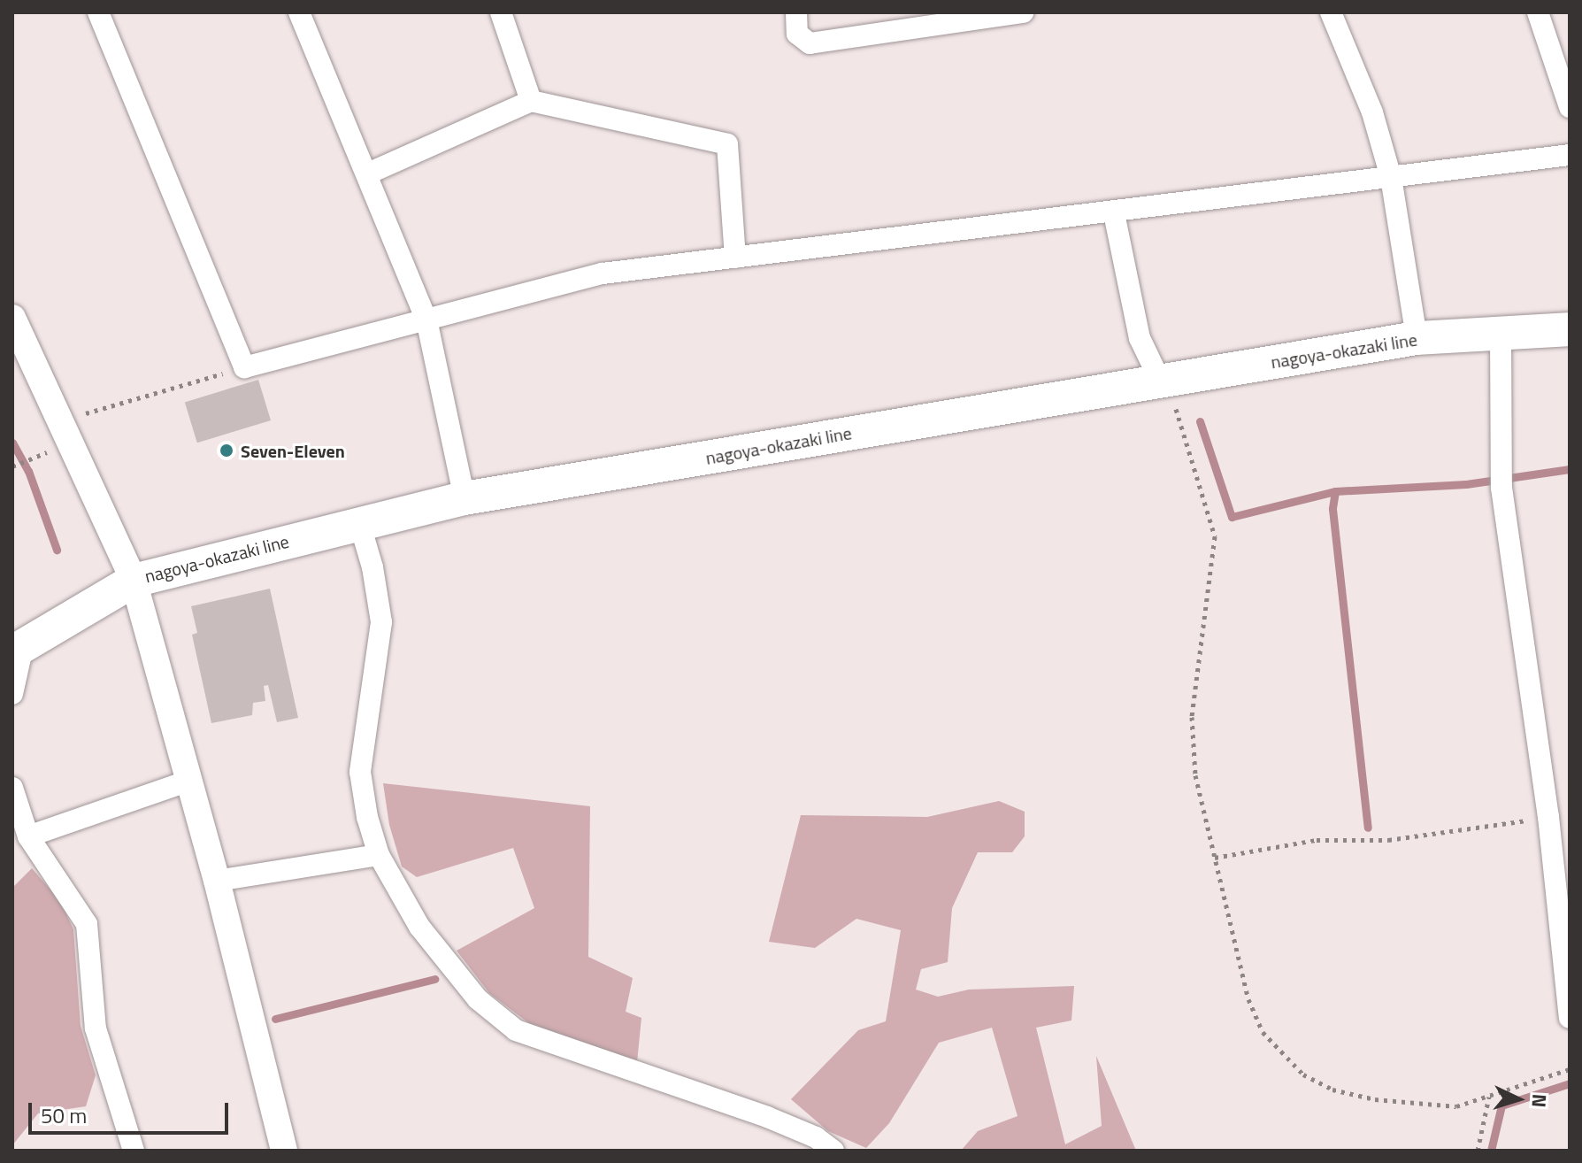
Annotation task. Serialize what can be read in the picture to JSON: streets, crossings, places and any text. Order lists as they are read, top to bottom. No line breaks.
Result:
{"streets":{"main road":["nagoya-okazaki line"]},"places":["Seven-Eleven"],"scale_bar":"50 m","north":"right"}
